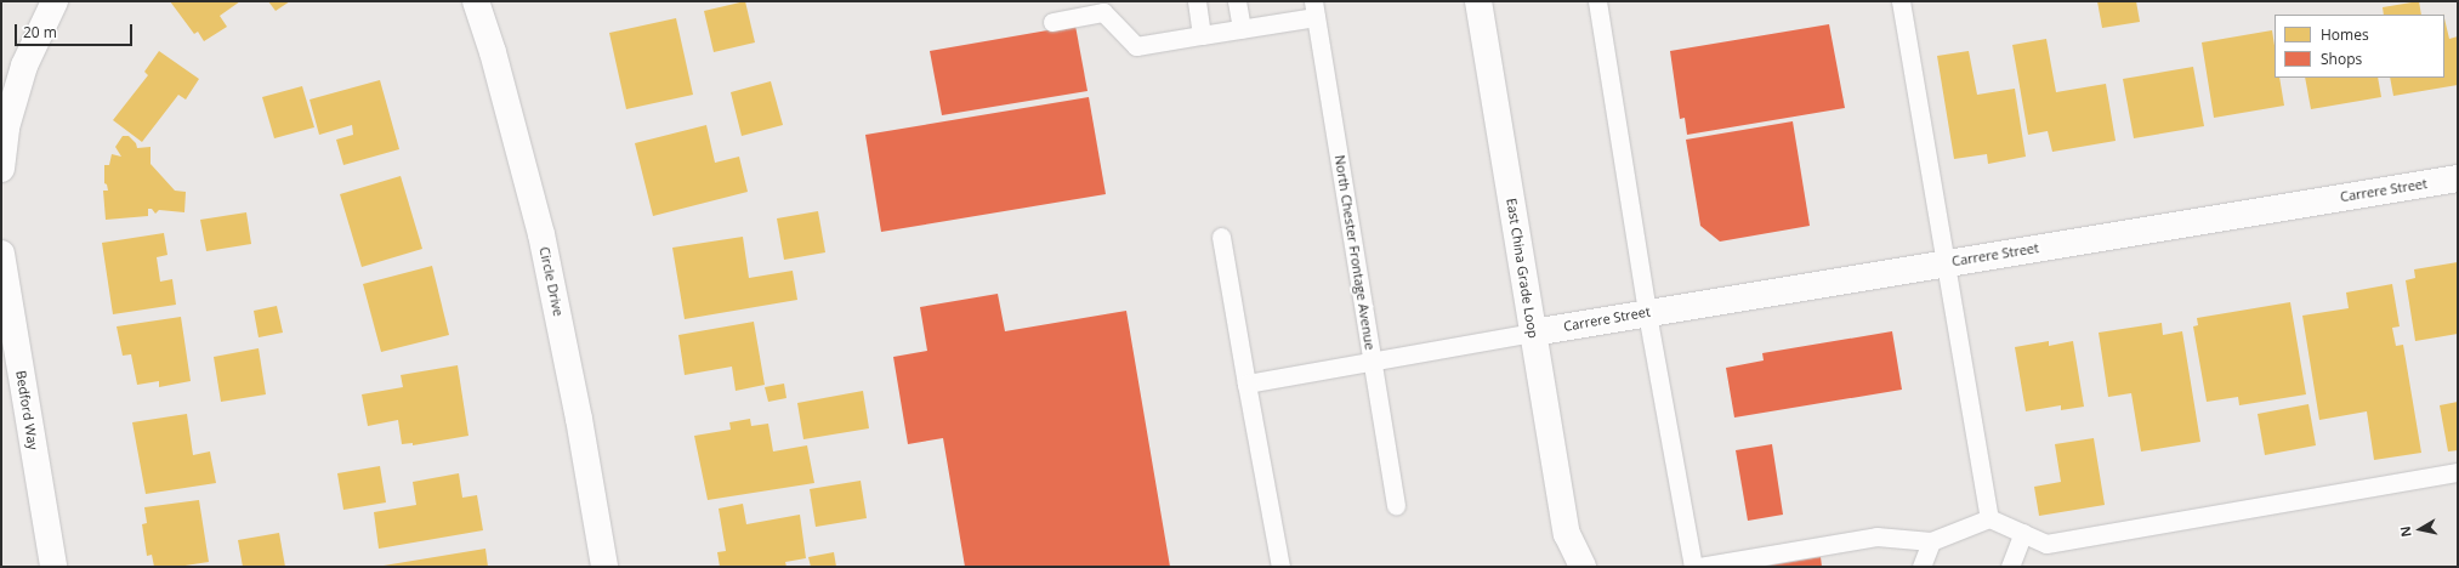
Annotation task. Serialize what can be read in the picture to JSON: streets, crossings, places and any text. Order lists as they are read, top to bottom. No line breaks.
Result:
{"streets":{"street":["Carrere Street","East China Grade Loop","Circle Drive","Bedford Way"],"lane":["North Chester Frontage Avenue"]},"crossings":[["Carrere Street","East China Grade Loop"]],"legend":["Homes","Shops"],"scale_bar":"20 m","north":"left"}
